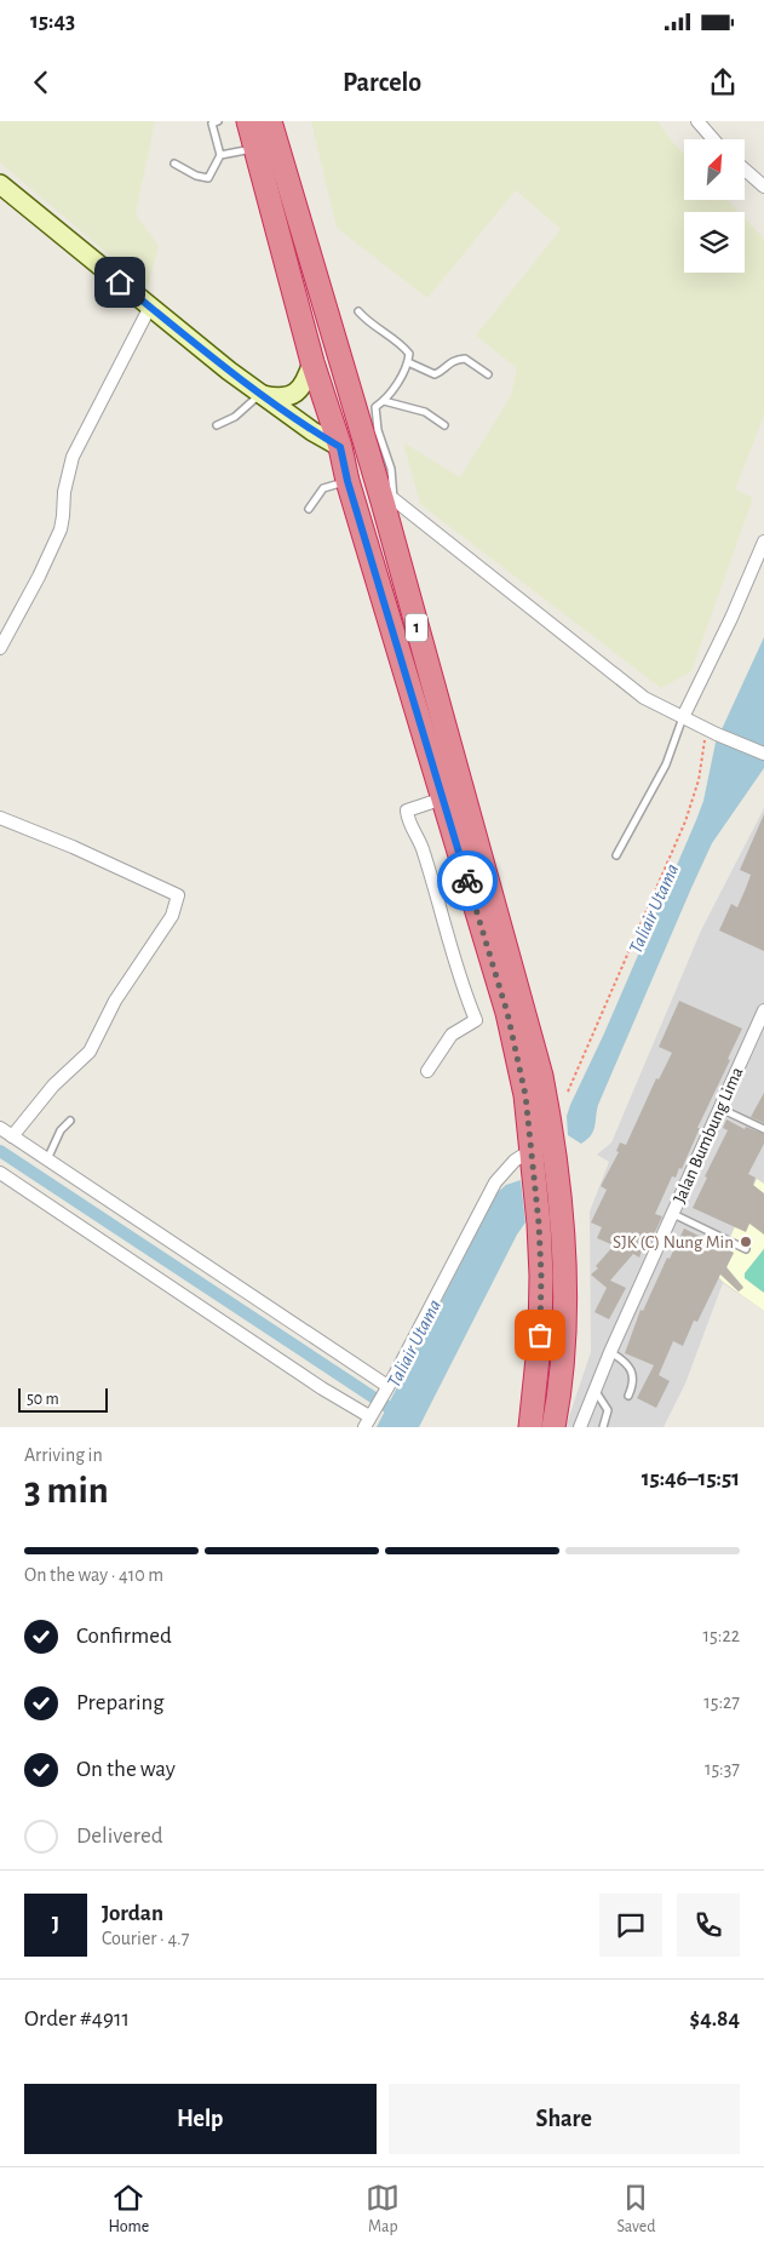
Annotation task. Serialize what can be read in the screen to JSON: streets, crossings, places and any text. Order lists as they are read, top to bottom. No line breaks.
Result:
{"streets":{"highway":["1"],"street":["Jalan Bumbung Lima"]},"water":["Taliair Utama"],"places":["SJK (C) Nung Min"],"scale_bar":"50 m","north":"top right","page":{"status":"15:43","header":"Parcelo","scale":"50 m","heading":["3 min","Arriving in","15:46–15:51"],"panel":["Jordan","Courier · 4.7","Order #4911","$4.84"],"bar":"On the way · 410 m","list":[["Confirmed","15:22"],["Preparing","15:27"],["On the way","15:37"],"Delivered"],"round":"J","buttons":["Help","Share"],"tabs":["Home","Map","Saved"]}}
